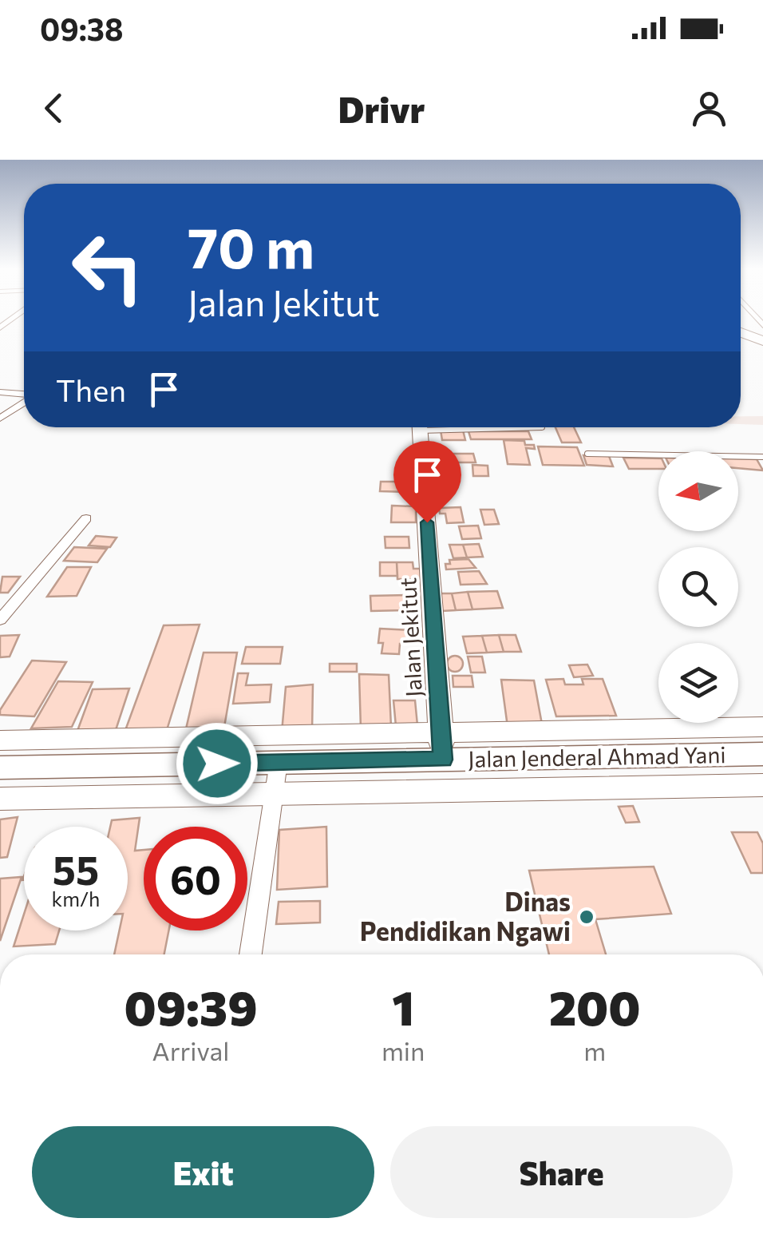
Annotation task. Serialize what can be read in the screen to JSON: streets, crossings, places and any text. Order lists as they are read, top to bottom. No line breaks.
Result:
{"streets":{"main road":["Jalan Jenderal Ahmad Yani"],"street":["Jalan Jekitut"]},"crossings":[["Jalan Jekitut","Jalan Jenderal Ahmad Yani"]],"places":["Dinas Pendidikan Ngawi"],"north":"left","page":{"status":"09:38","header":"Drivr","turn":["70 m","Jalan Jekitut"],"then":"Then","speed":"55 km/h","limit":"60","eta":["09:39","Arrival","1","min","200","m"],"buttons":["Exit","Share"]}}
